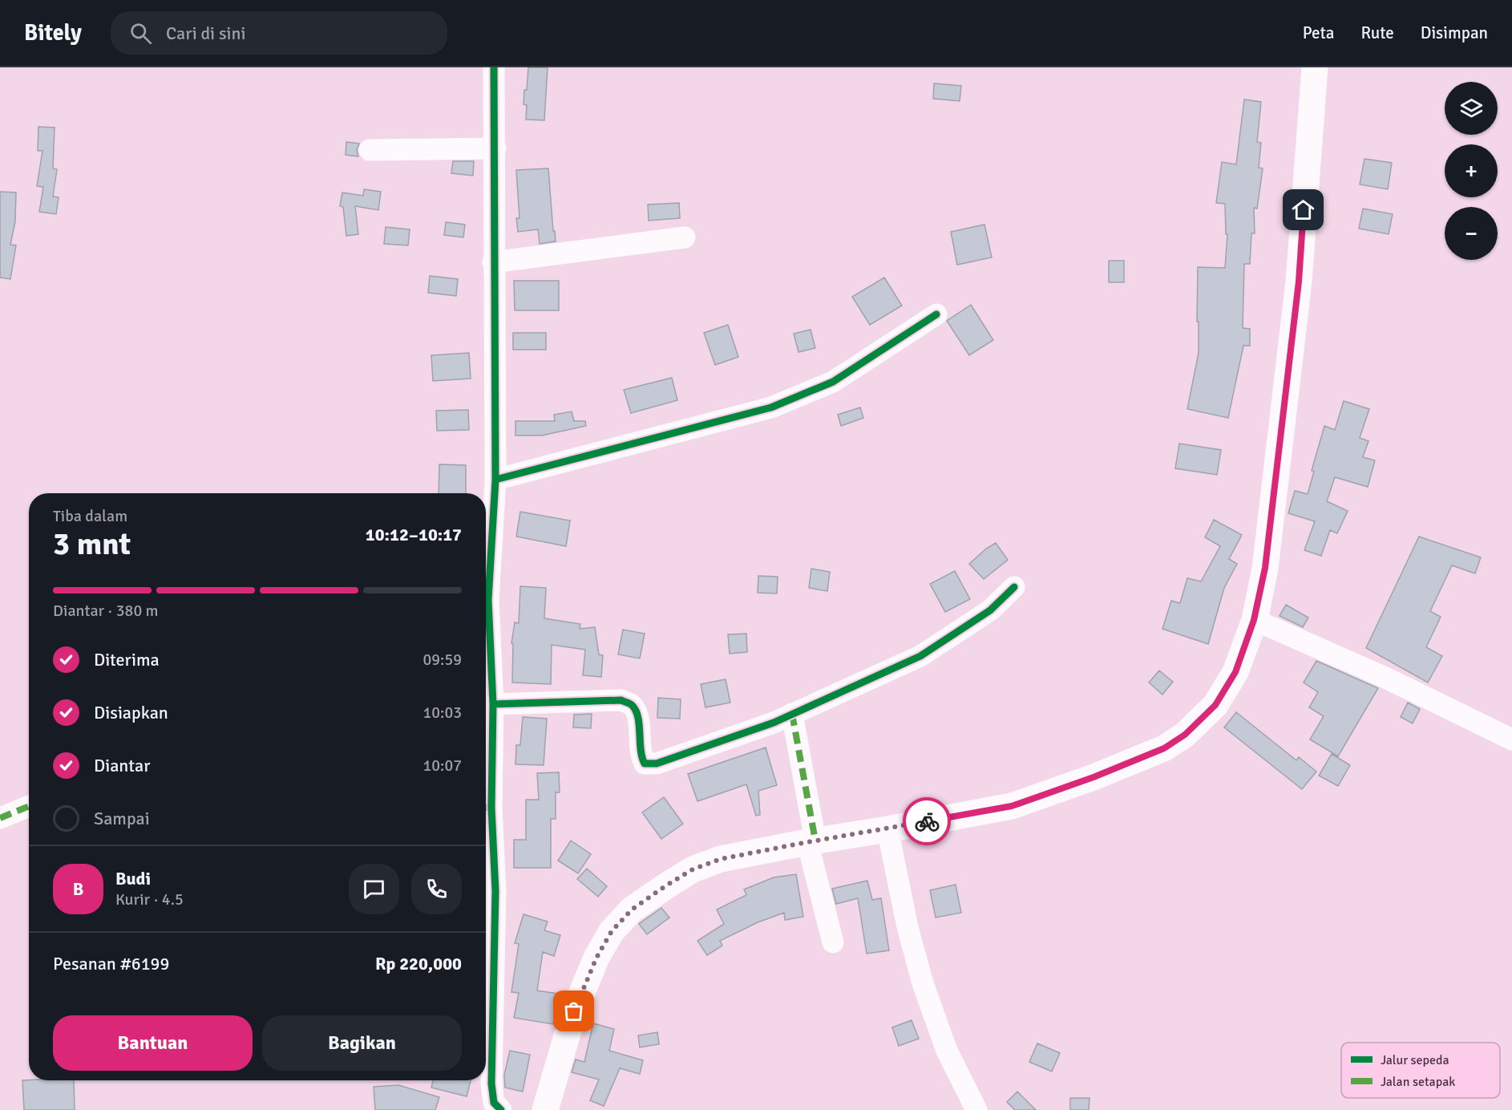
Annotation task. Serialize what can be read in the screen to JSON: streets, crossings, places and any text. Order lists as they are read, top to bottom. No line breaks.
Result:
{"legend":["Jalur sepeda","Jalan setapak"],"page":{"header":"Bitely","search":"Cari di sini","nav":["Peta","Rute","Disimpan"],"map_buttons":["+","−"],"heading":["3 mnt","Tiba dalam","10:12–10:17"],"panel":["Budi","Kurir · 4.5","Pesanan #6199","Rp 220,000"],"bar":"Diantar · 380 m","list":[["Diterima","09:59"],["Disiapkan","10:03"],["Diantar","10:07"],"Sampai"],"round":"B","buttons":["Bantuan","Bagikan"]}}
